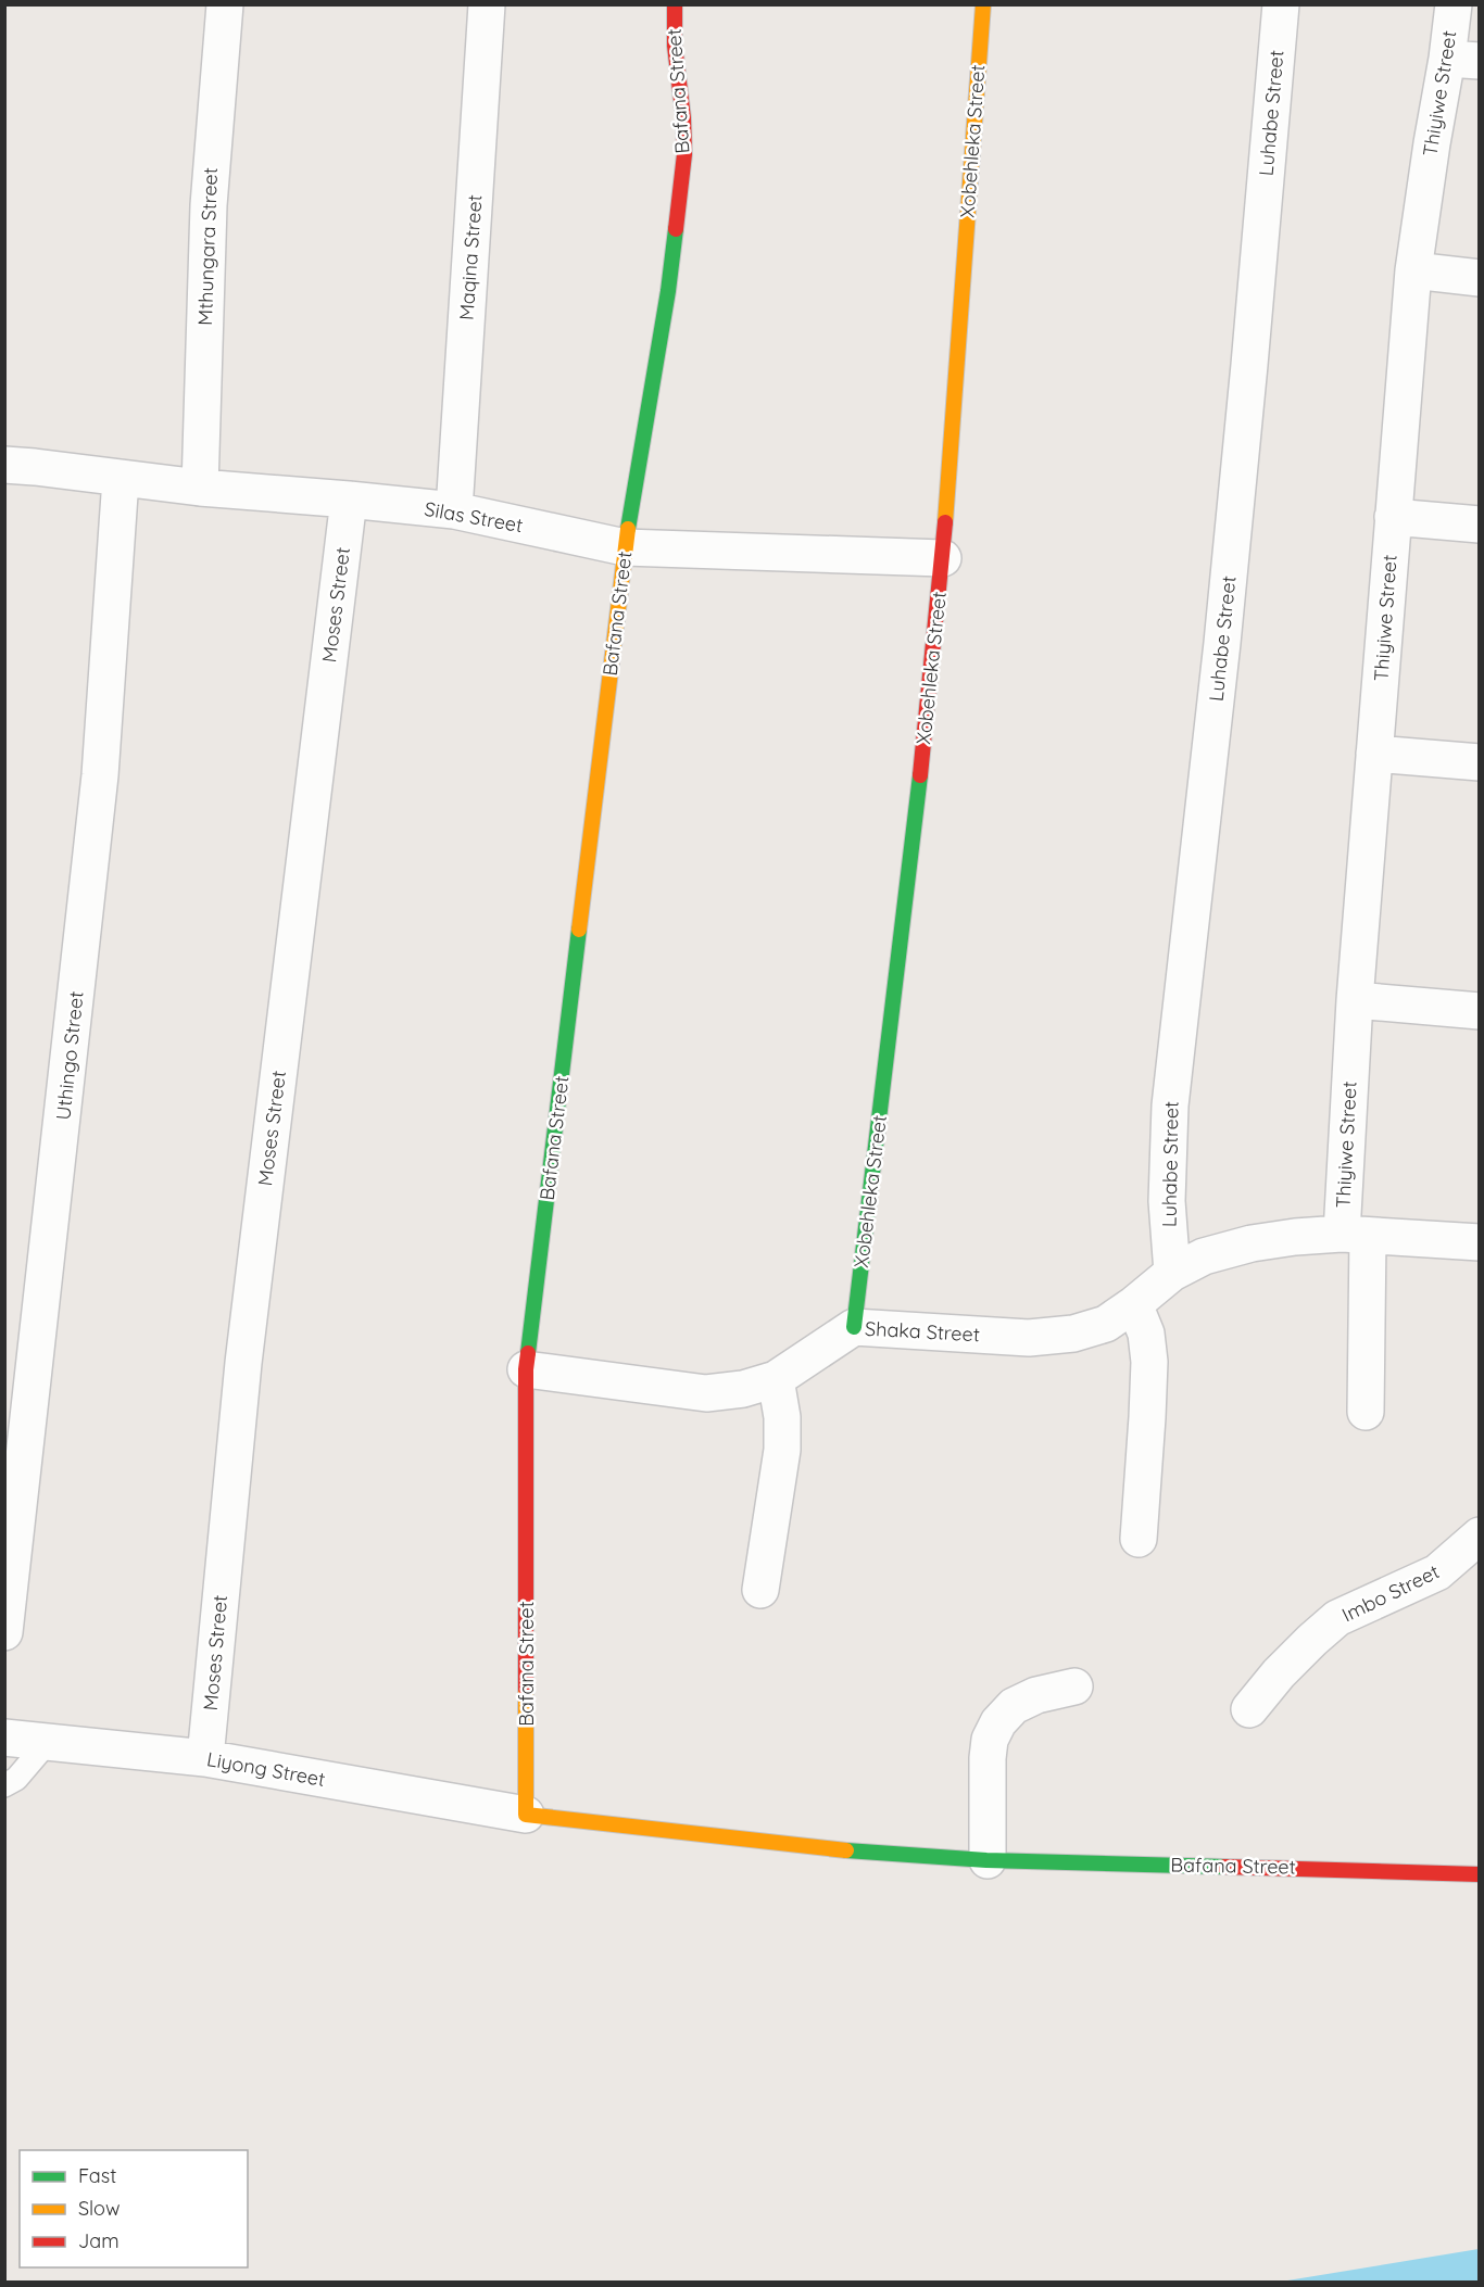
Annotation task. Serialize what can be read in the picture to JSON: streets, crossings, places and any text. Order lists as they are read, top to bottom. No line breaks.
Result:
{"streets":{"street":["Bafana Street","Thiyiwe Street","Luhabe Street","Xobehleka Street","Mthungara Street","Maqina Street","Silas Street","Moses Street","Uthingo Street","Shaka Street","Imbo Street","Liyong Street"]},"crossings":[["Bafana Street","Silas Street"],["Bafana Street","Shaka Street"],["Bafana Street","Liyong Street"],["Thiyiwe Street","Shaka Street"],["Luhabe Street","Shaka Street"],["Xobehleka Street","Silas Street"],["Xobehleka Street","Shaka Street"],["Mthungara Street","Silas Street"],["Maqina Street","Silas Street"],["Silas Street","Moses Street"],["Silas Street","Uthingo Street"],["Moses Street","Liyong Street"]],"legend":["Fast","Slow","Jam"]}
